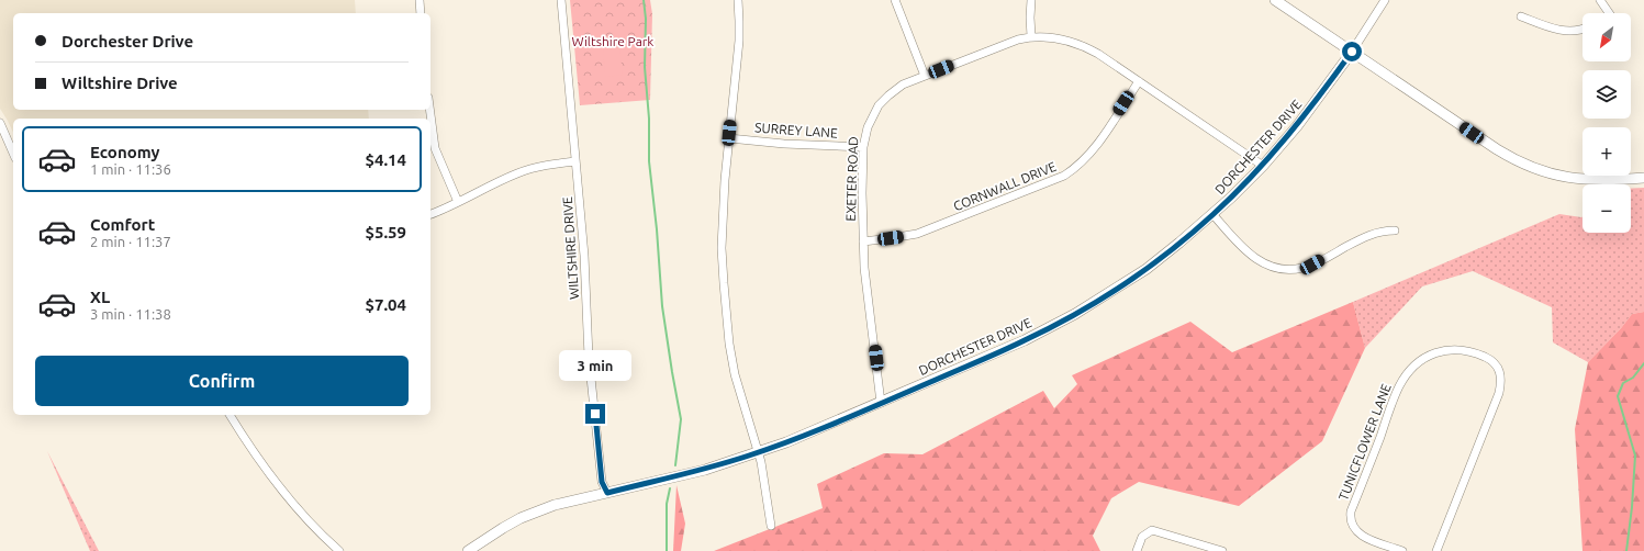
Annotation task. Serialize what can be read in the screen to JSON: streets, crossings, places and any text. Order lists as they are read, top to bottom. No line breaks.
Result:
{"streets":{"street":["SURREY LANE","DORCHESTER DRIVE","EXETER ROAD","CORNWALL DRIVE","WILTSHIRE DRIVE","TUNICFLOWER LANE"]},"crossings":[["SURREY LANE","EXETER ROAD"],["DORCHESTER DRIVE","EXETER ROAD"],["DORCHESTER DRIVE","WILTSHIRE DRIVE"],["EXETER ROAD","CORNWALL DRIVE"]],"parks":["Wiltshire Park"],"north":"bottom left","page":{"map_buttons":["+","−"],"banner":["Dorchester Drive","Wiltshire Drive"],"list":[{"name":"Economy","note":"1 min · 11:36","value":"$4.14"},{"name":"Comfort","note":"2 min · 11:37","value":"$5.59"},{"name":"XL","note":"3 min · 11:38","value":"$7.04"}],"buttons":"Confirm","bubble":"3 min"}}
